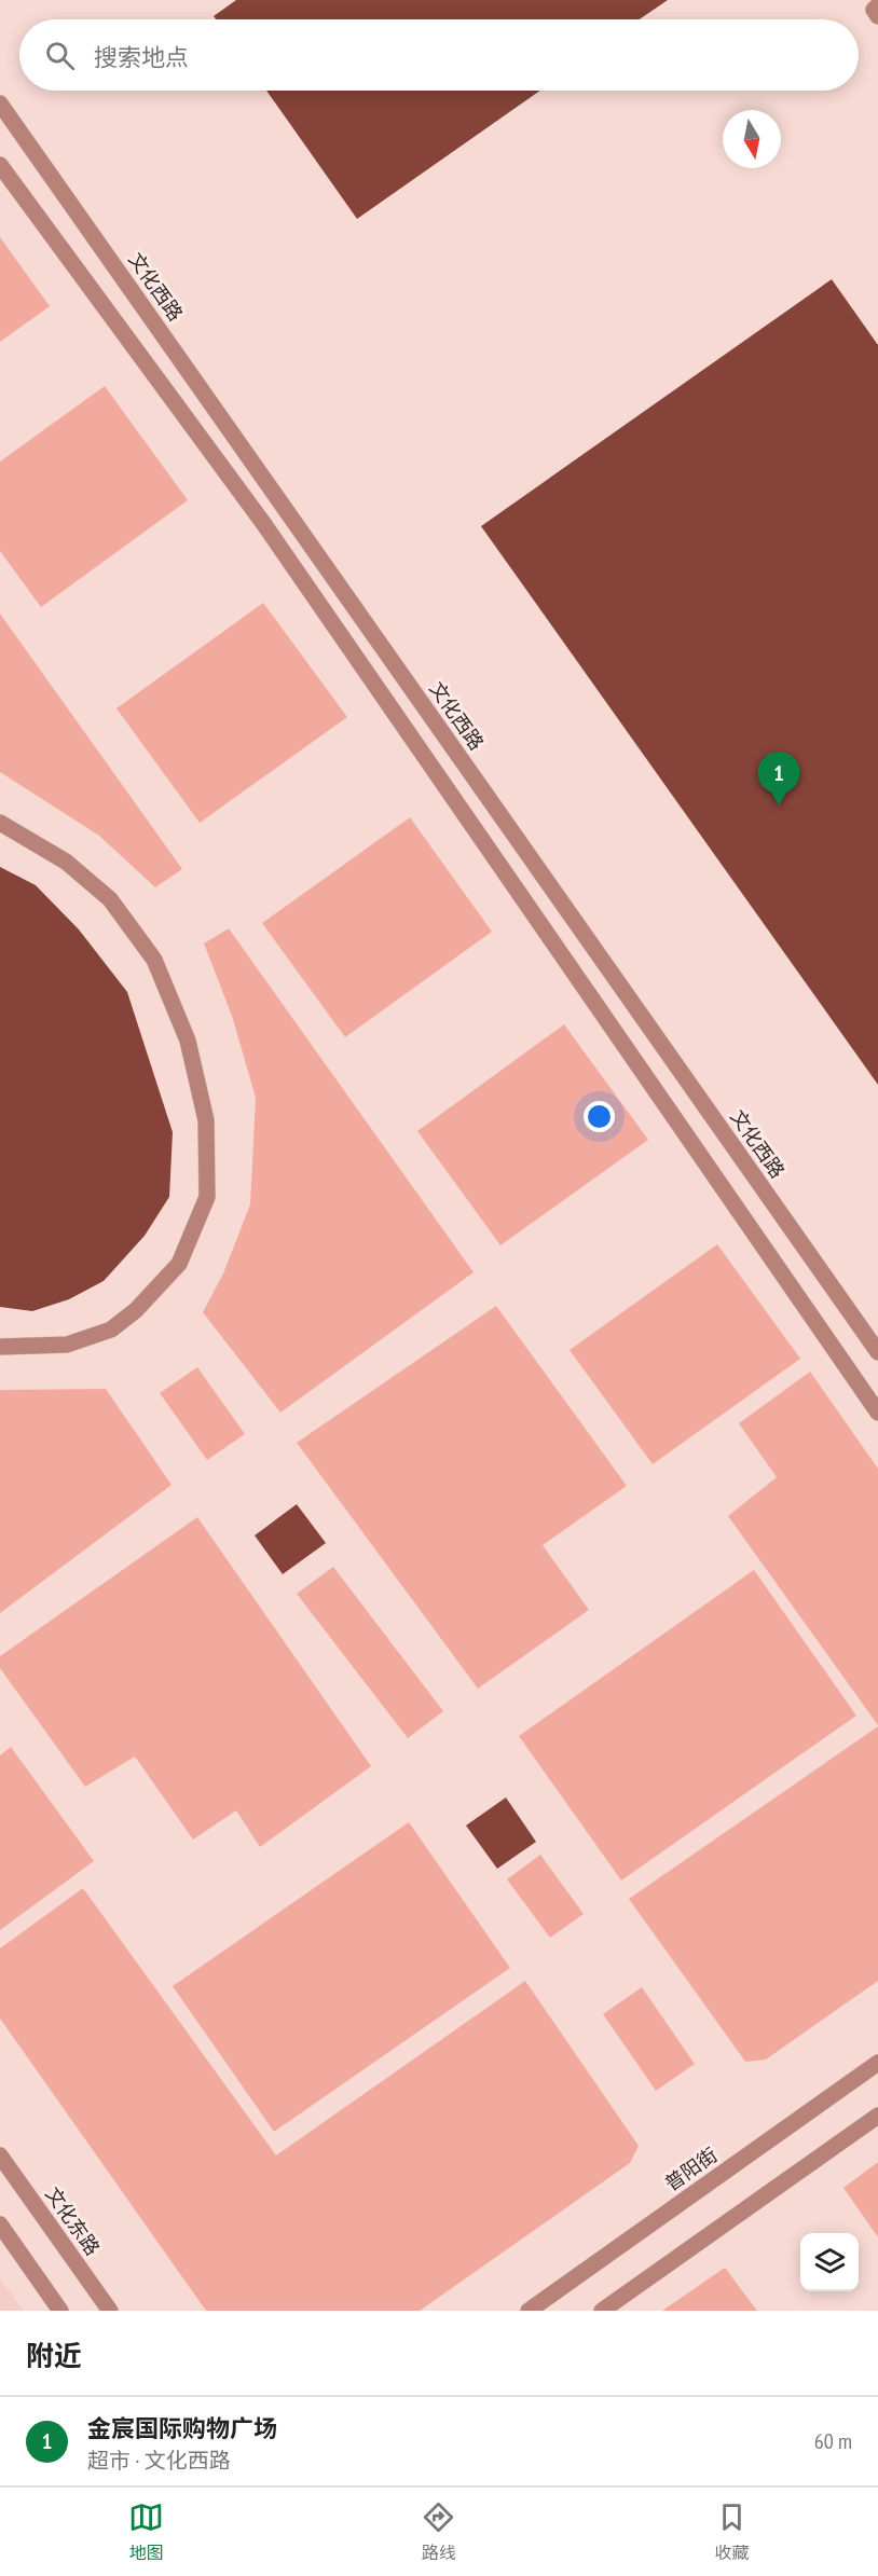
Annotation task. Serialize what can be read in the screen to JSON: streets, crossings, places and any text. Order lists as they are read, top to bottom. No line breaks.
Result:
{"streets":{"street":["文化西路","普阳街","文化东路"]},"north":"bottom","page":{"search":"搜索地点","pins":"1","heading":"附近","list":[{"mark":"1","name":"金宸国际购物广场","note":"超市 · 文化西路","value":"60 m"}],"nav":["地图","路线","收藏"]}}
